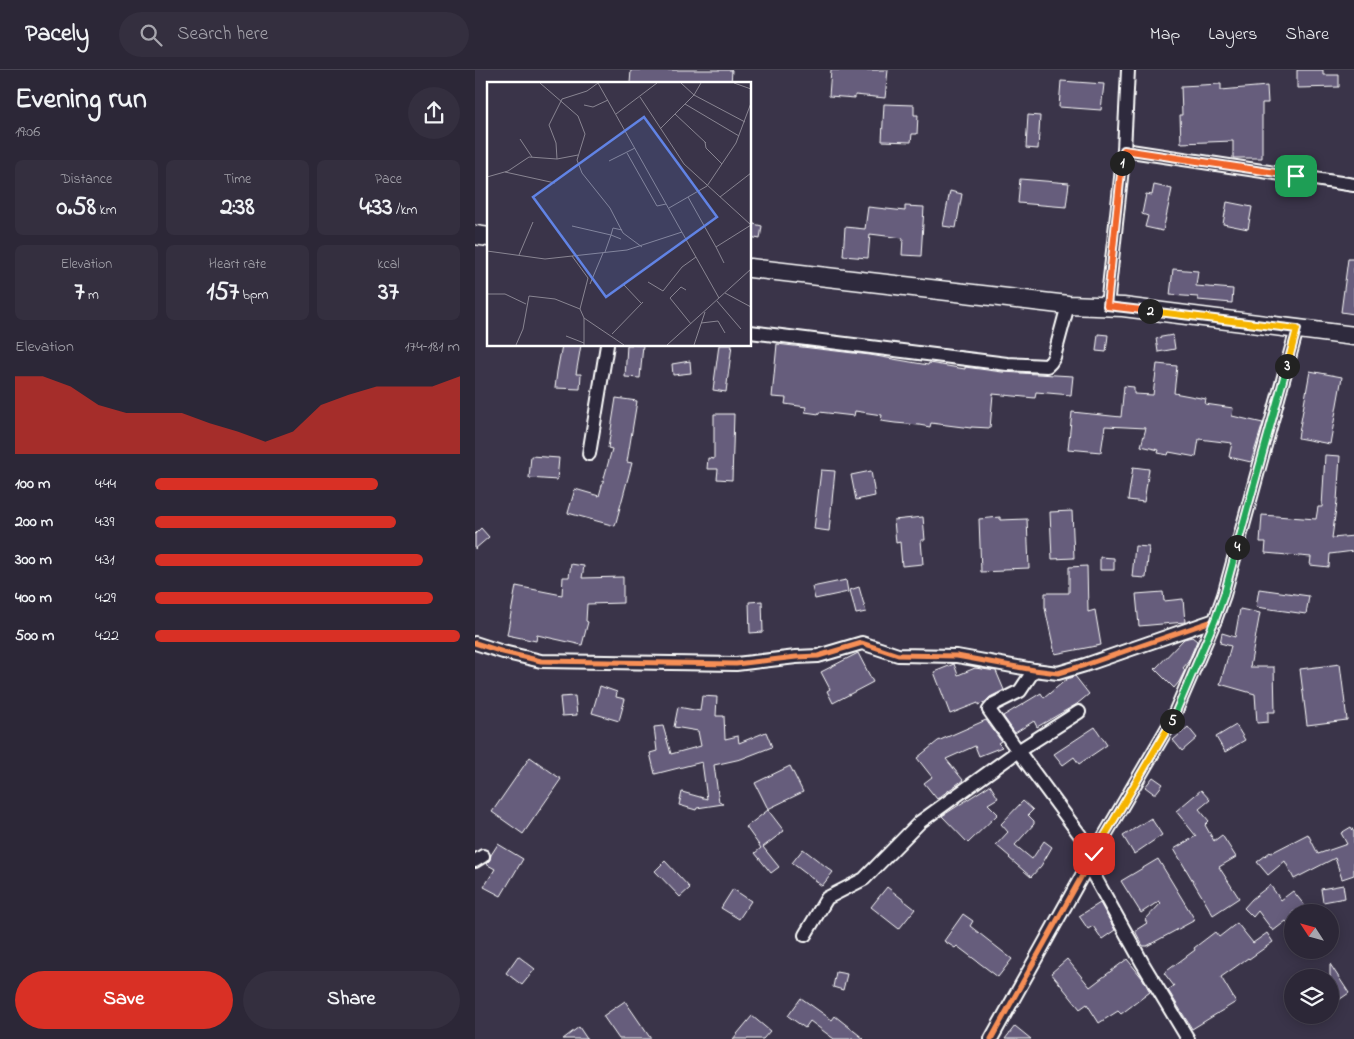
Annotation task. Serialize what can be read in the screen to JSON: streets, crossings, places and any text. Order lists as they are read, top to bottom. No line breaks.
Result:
{"north":"top left","page":{"header":"Pacely","search":"Search here","nav":["Map","Layers","Share"],"heading":["Evening run","19:06"],"pins":["1","2","3","4","5"],"stats":[["Distance","0.58 km"],["Time","2:38"],["Pace","4:33 /km"],["Elevation","7 m"],["Heart rate","157 bpm"],["kcal","37"]],"chart":["Elevation","174–181 m"],"list":[{"name":"100 m","note":"4:44"},{"name":"200 m","note":"4:39"},{"name":"300 m","note":"4:31"},{"name":"400 m","note":"4:29"},{"name":"500 m","note":"4:22"}],"buttons":["Save","Share"]}}
